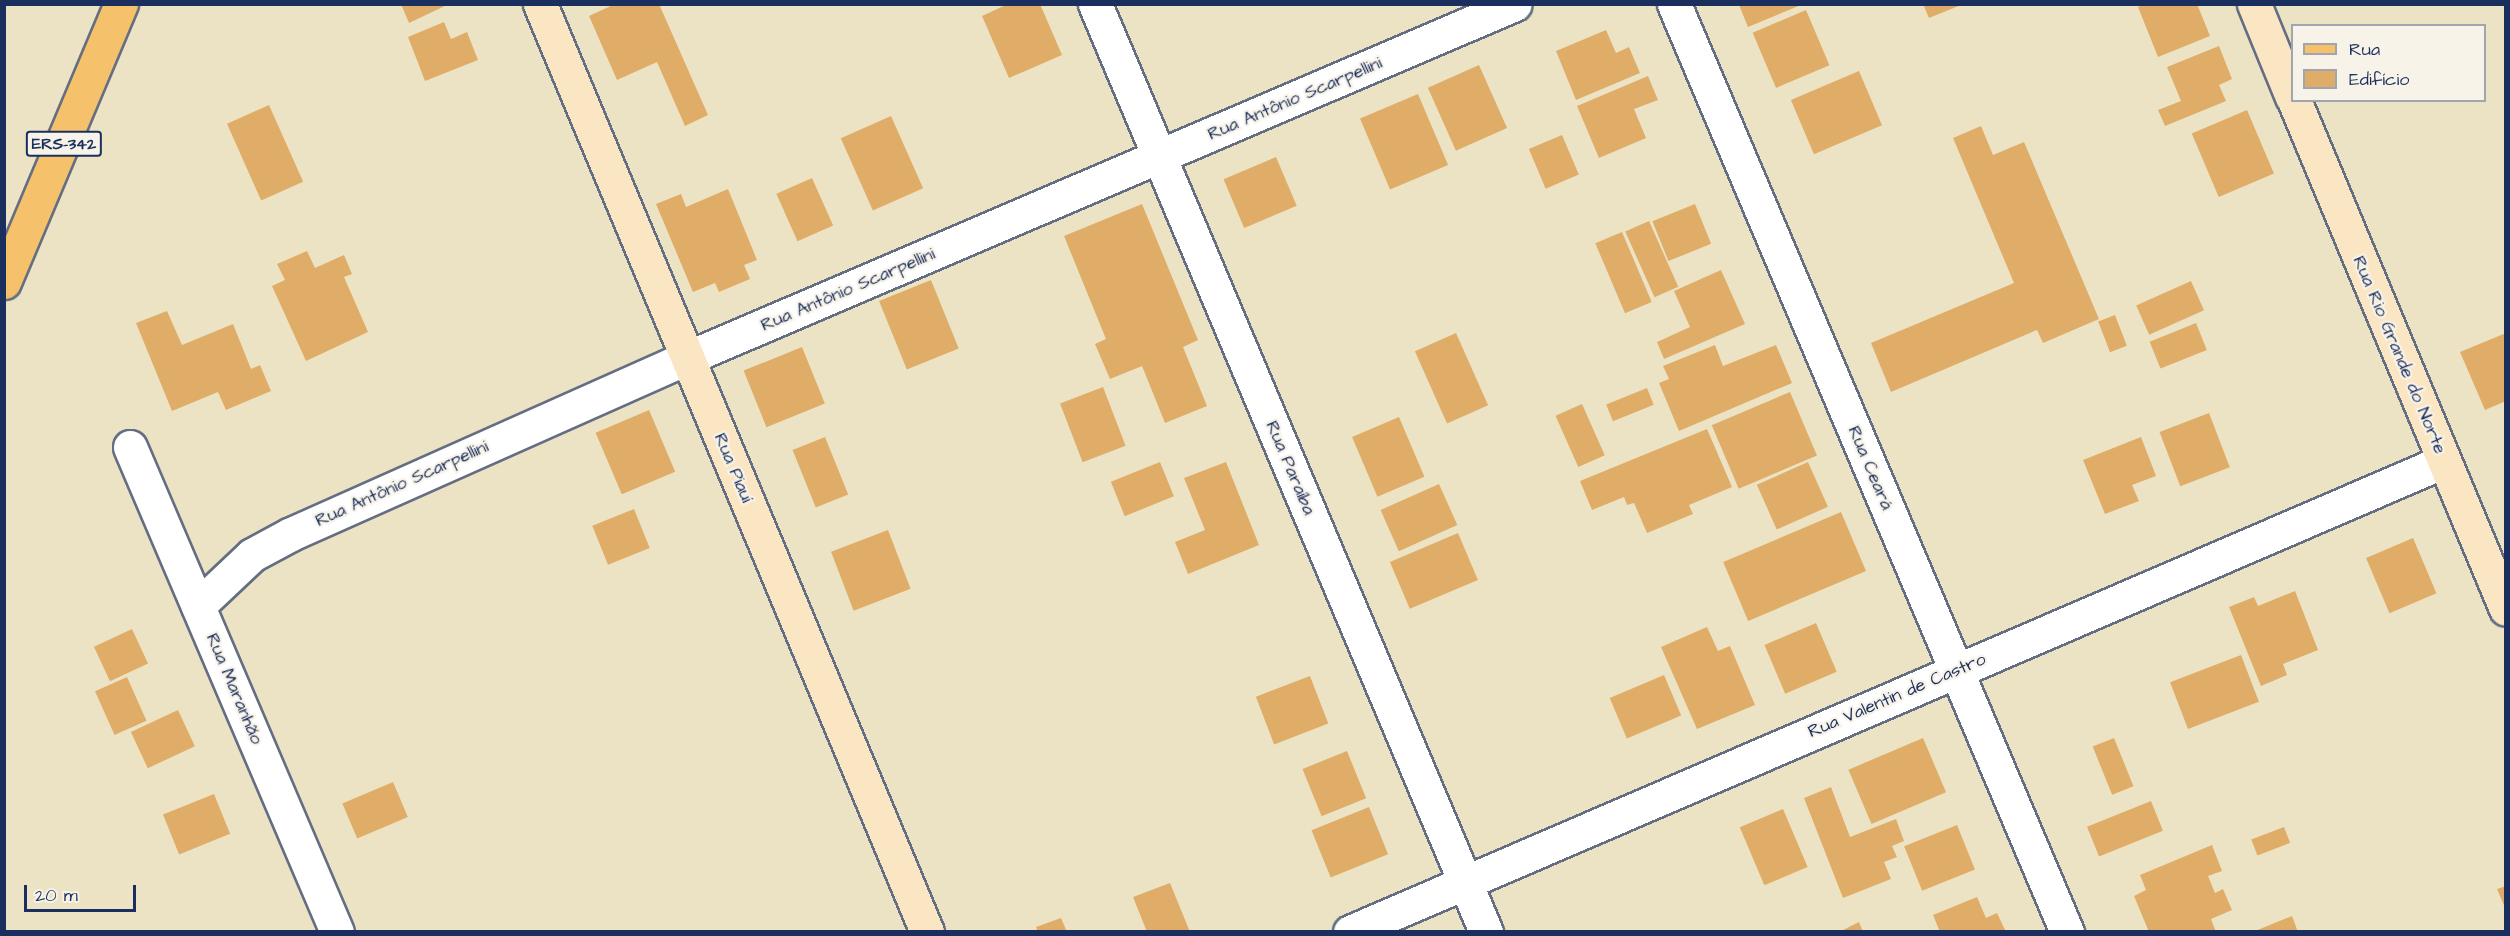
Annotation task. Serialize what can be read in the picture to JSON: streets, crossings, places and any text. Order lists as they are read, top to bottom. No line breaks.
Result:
{"streets":{"main road":["ERS-342"],"street":["Rua Antônio Scarpellini","Rua Rio Grande do Norte","Rua Piauí","Rua Paraíba","Rua Ceará","Rua Maranhão","Rua Valentin de Castro"]},"crossings":[["Rua Antônio Scarpellini","Rua Piauí"],["Rua Antônio Scarpellini","Rua Paraíba"],["Rua Antônio Scarpellini","Rua Maranhão"],["Rua Rio Grande do Norte","Rua Valentin de Castro"],["Rua Paraíba","Rua Valentin de Castro"],["Rua Ceará","Rua Valentin de Castro"]],"legend":["Rua","Edifício"],"scale_bar":"20 m"}
